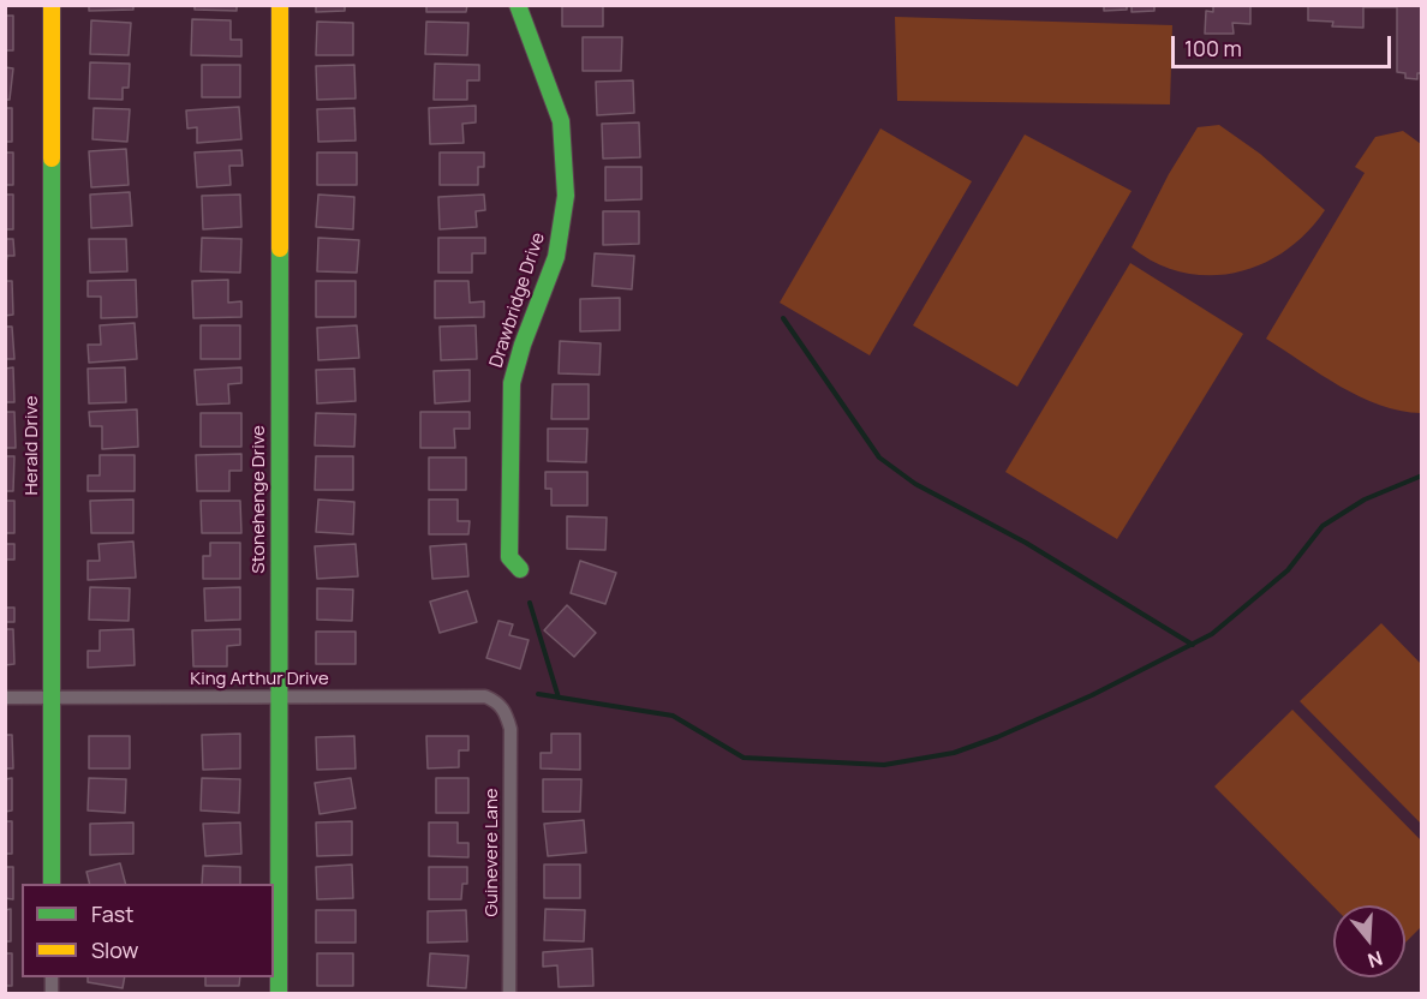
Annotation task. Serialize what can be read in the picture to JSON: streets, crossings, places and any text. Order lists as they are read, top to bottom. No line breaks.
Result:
{"streets":{"street":["Drawbridge Drive","Herald Drive","Stonehenge Drive","King Arthur Drive","Guinevere Lane"]},"crossings":[["Herald Drive","King Arthur Drive"],["Stonehenge Drive","King Arthur Drive"],["King Arthur Drive","Guinevere Lane"]],"legend":["Fast","Slow"],"scale_bar":"100 m","north":"bottom"}
